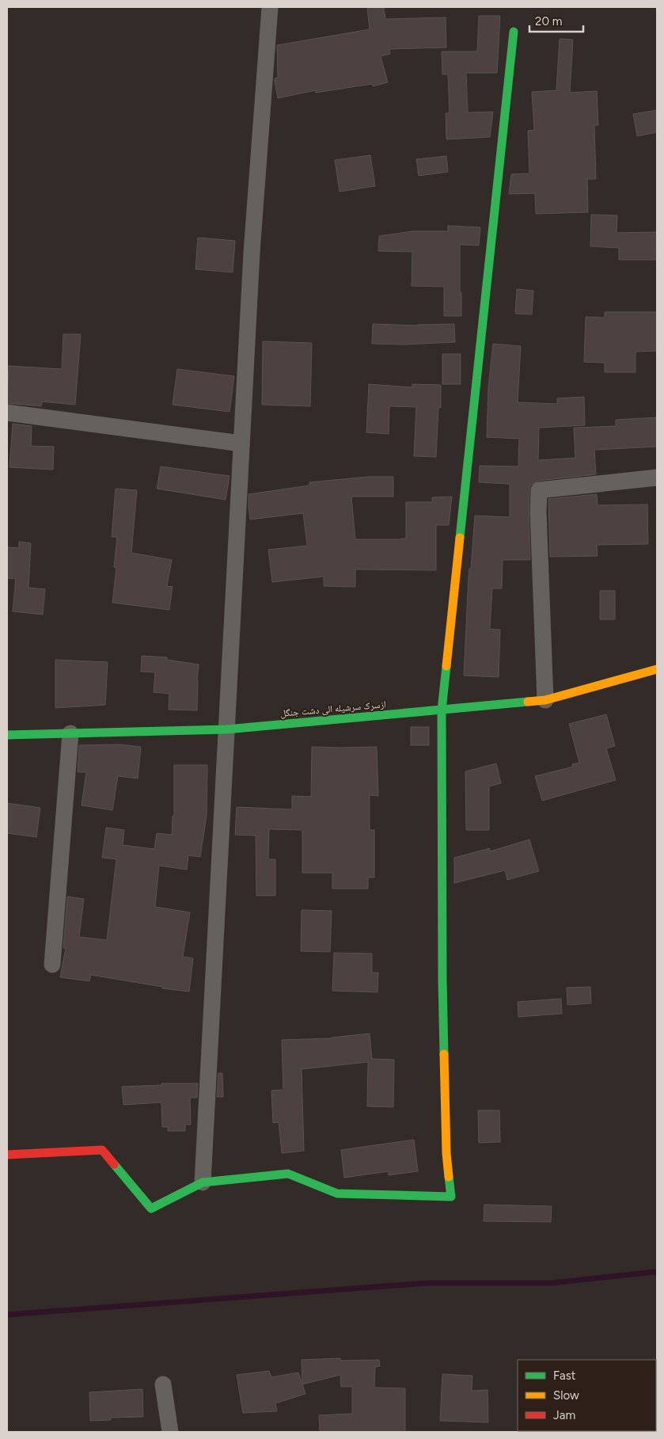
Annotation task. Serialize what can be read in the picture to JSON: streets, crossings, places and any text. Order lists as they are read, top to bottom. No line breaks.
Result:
{"streets":{"street":["ازسرک سرشیله الی دشت جنگل"]},"legend":["Fast","Slow","Jam"],"scale_bar":"20 m"}
